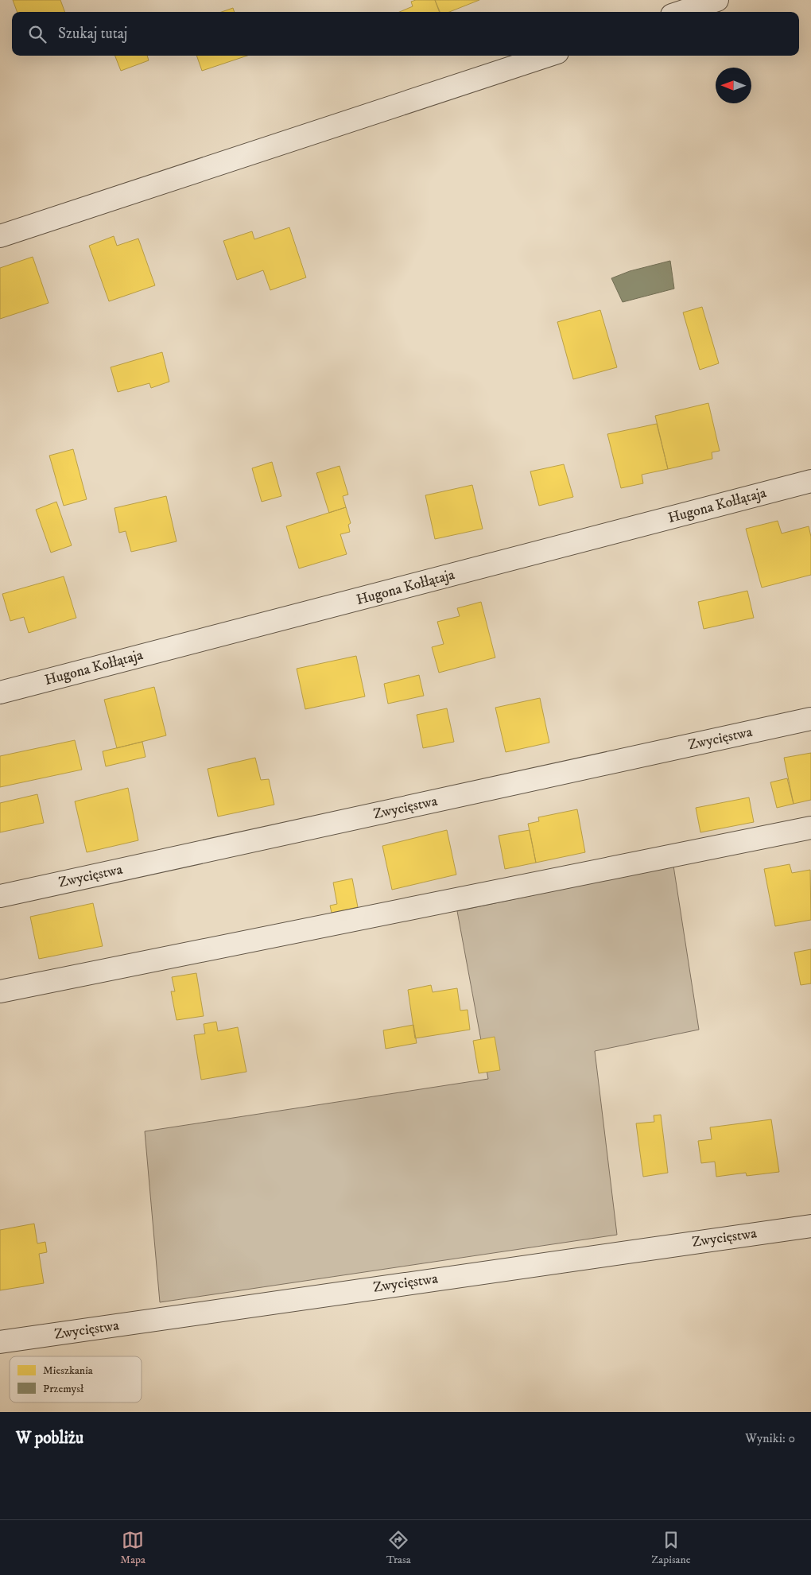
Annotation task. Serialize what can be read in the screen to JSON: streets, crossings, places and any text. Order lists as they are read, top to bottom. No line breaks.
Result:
{"streets":{"street":["Hugona Kołłątaja","Zwycięstwa"]},"legend":["Mieszkania","Przemysł"],"north":"left","page":{"search":"Szukaj tutaj","heading":["W pobliżu","Wyniki: 0"],"nav":["Mapa","Trasa","Zapisane"]}}
